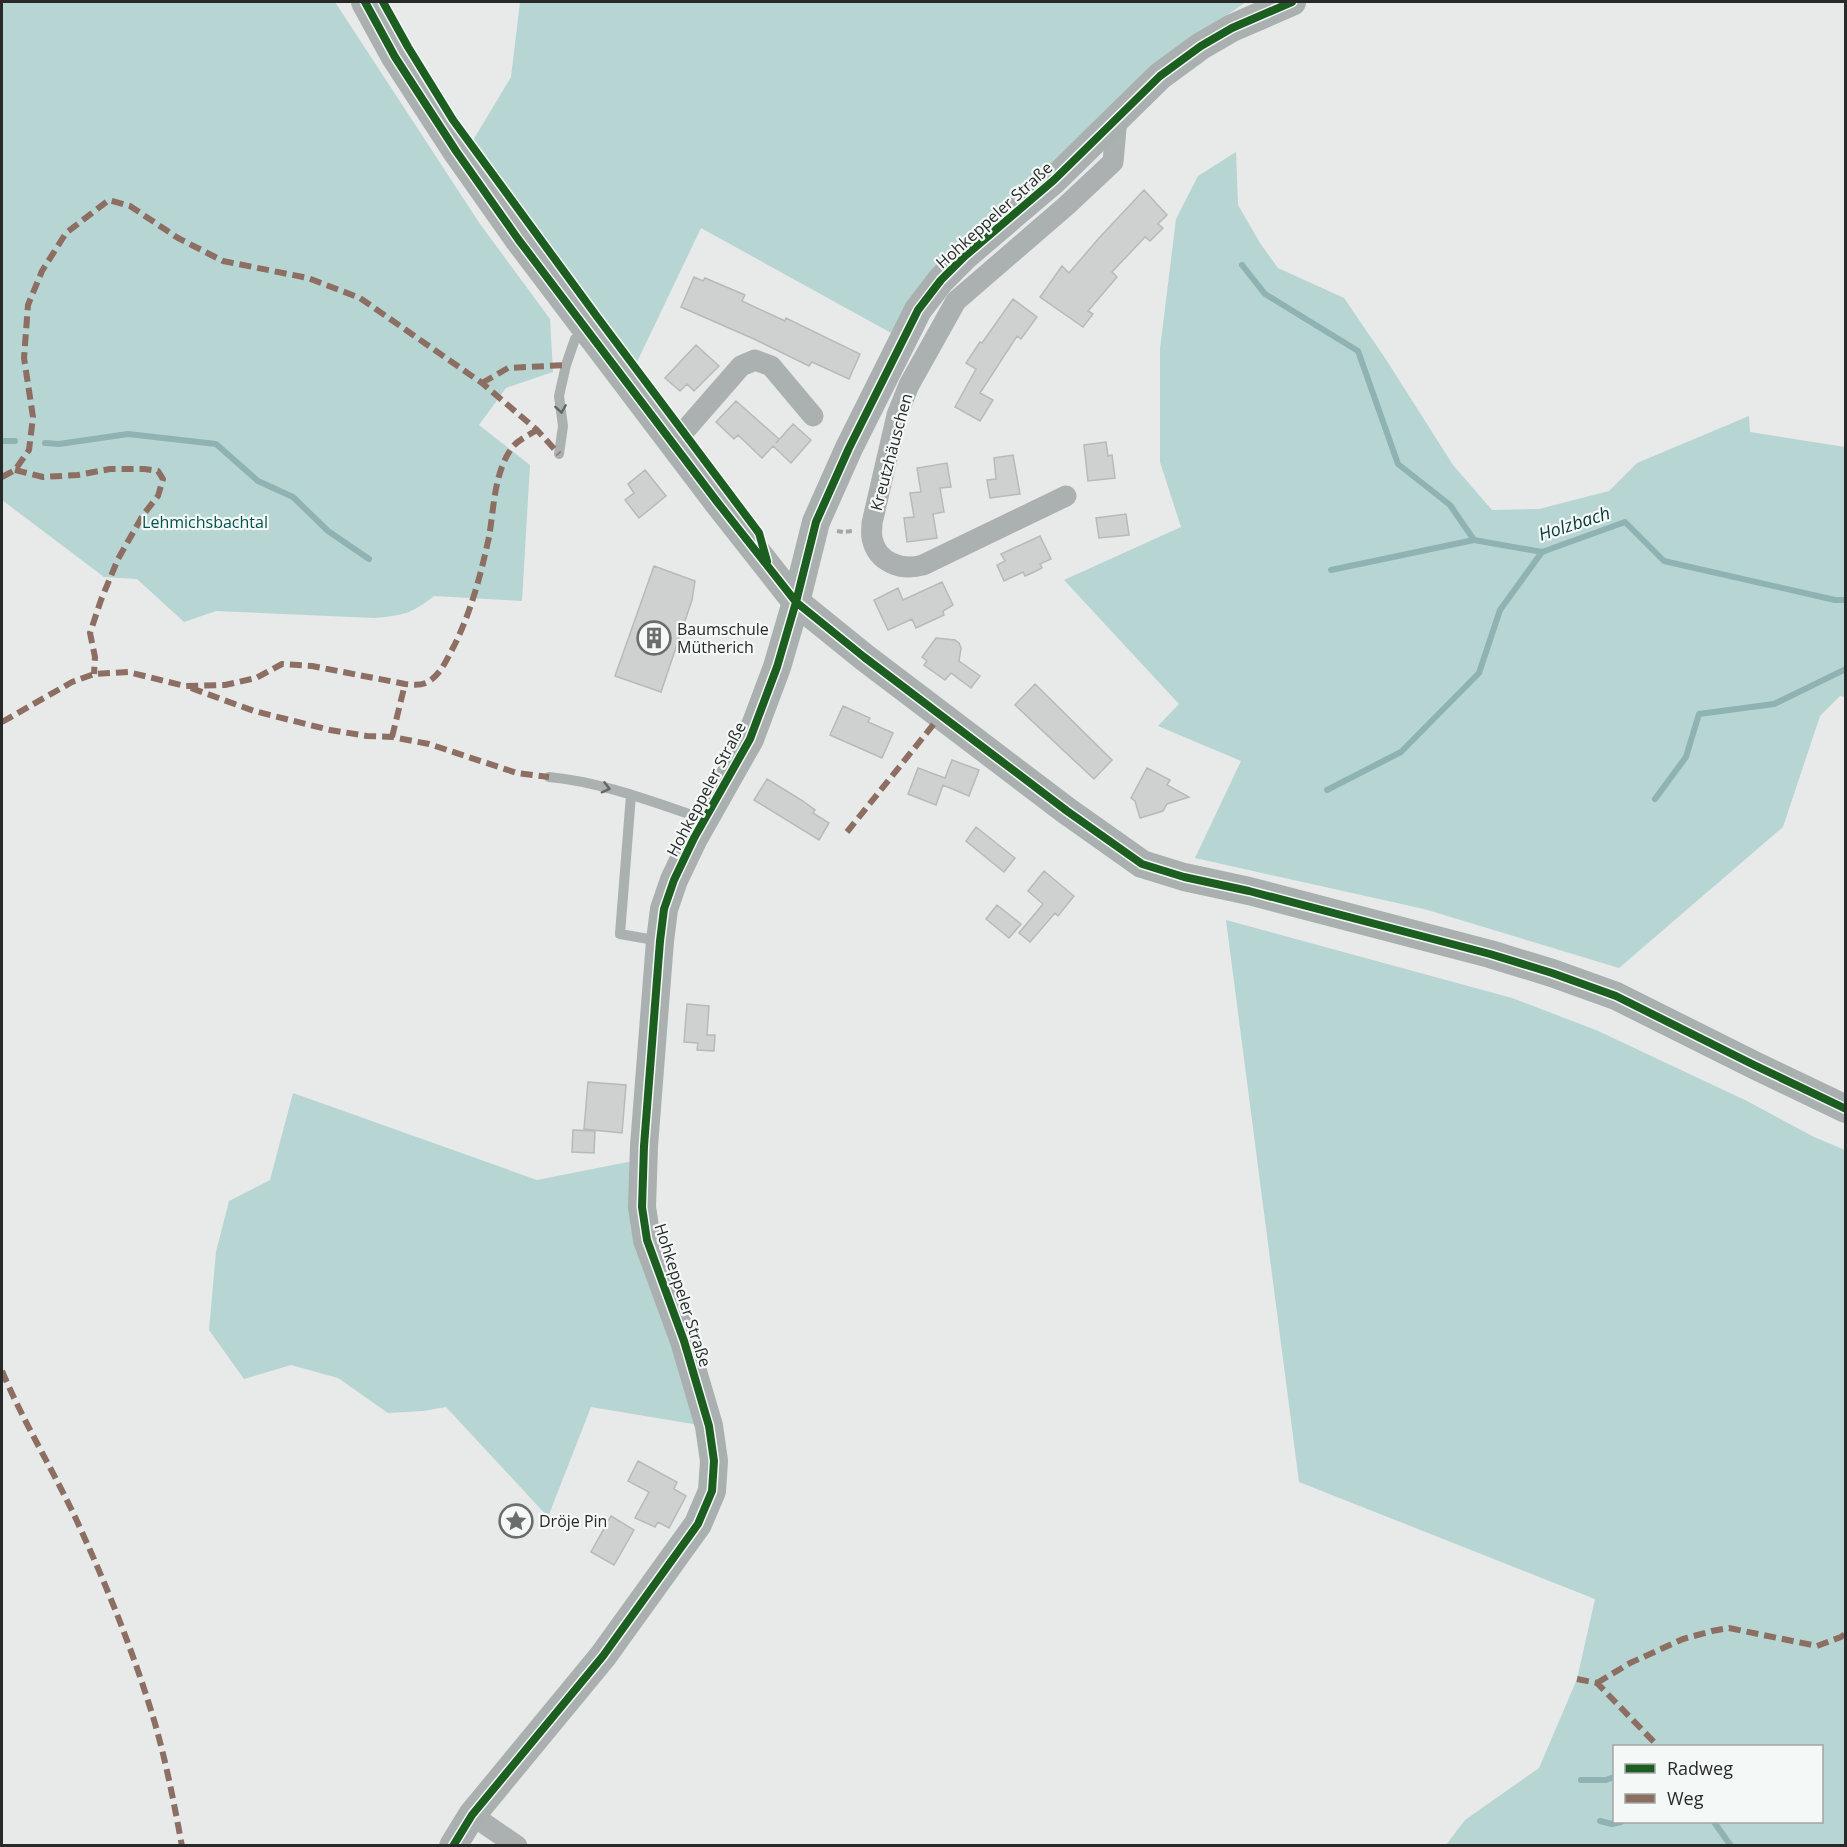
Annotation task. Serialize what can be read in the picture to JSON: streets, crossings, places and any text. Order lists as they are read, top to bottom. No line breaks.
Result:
{"streets":{"street":["Hohkeppeler Straße","Kreutzhäuschen"]},"crossings":[["Hohkeppeler Straße","Kreutzhäuschen"]],"water":["Holzbach"],"parks":["Lehmichsbachtal"],"places":{"building":["Baumschule Mütherich"],"place":["Dröje Pin"]},"legend":["Radweg","Weg"]}
